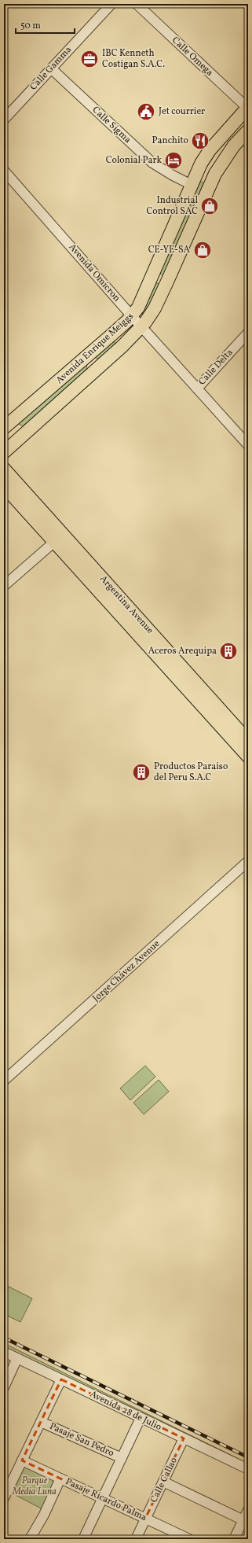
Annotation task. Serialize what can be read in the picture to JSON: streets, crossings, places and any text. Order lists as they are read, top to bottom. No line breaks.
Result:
{"streets":{"main road":["Avenida Enrique Meiggs","Argentina Avenue"],"street":["Calle Omega","Calle Gamma","Calle Sigma","Avenida Omicron","Calle Delta","Jorge Chávez Avenue","Avenida 28 de Julio","Pasaje San Pedro","Calle Callao","Pasaje Ricardo Palma"]},"crossings":[["Calle Omega","Avenida Enrique Meiggs"],["Calle Gamma","Calle Sigma"],["Calle Sigma","Avenida Enrique Meiggs"],["Avenida Omicron","Avenida Enrique Meiggs"],["Avenida Omicron","Calle Delta"],["Avenida 28 de Julio","Calle Callao"],["Calle Callao","Pasaje Ricardo Palma"]],"parks":["Parque Media Luna"],"places":{"office":["IBC Kenneth Costigan S.A.C."],"public building":["Jet courrier"],"restaurant":["Panchito"],"hotel":["Colonial Park"],"shop":["Industrial Control SAC","CE-YE-SA"],"building":["Aceros Arequipa","Productos Paraiso del Peru S.A.C"]},"scale_bar":"50 m"}
